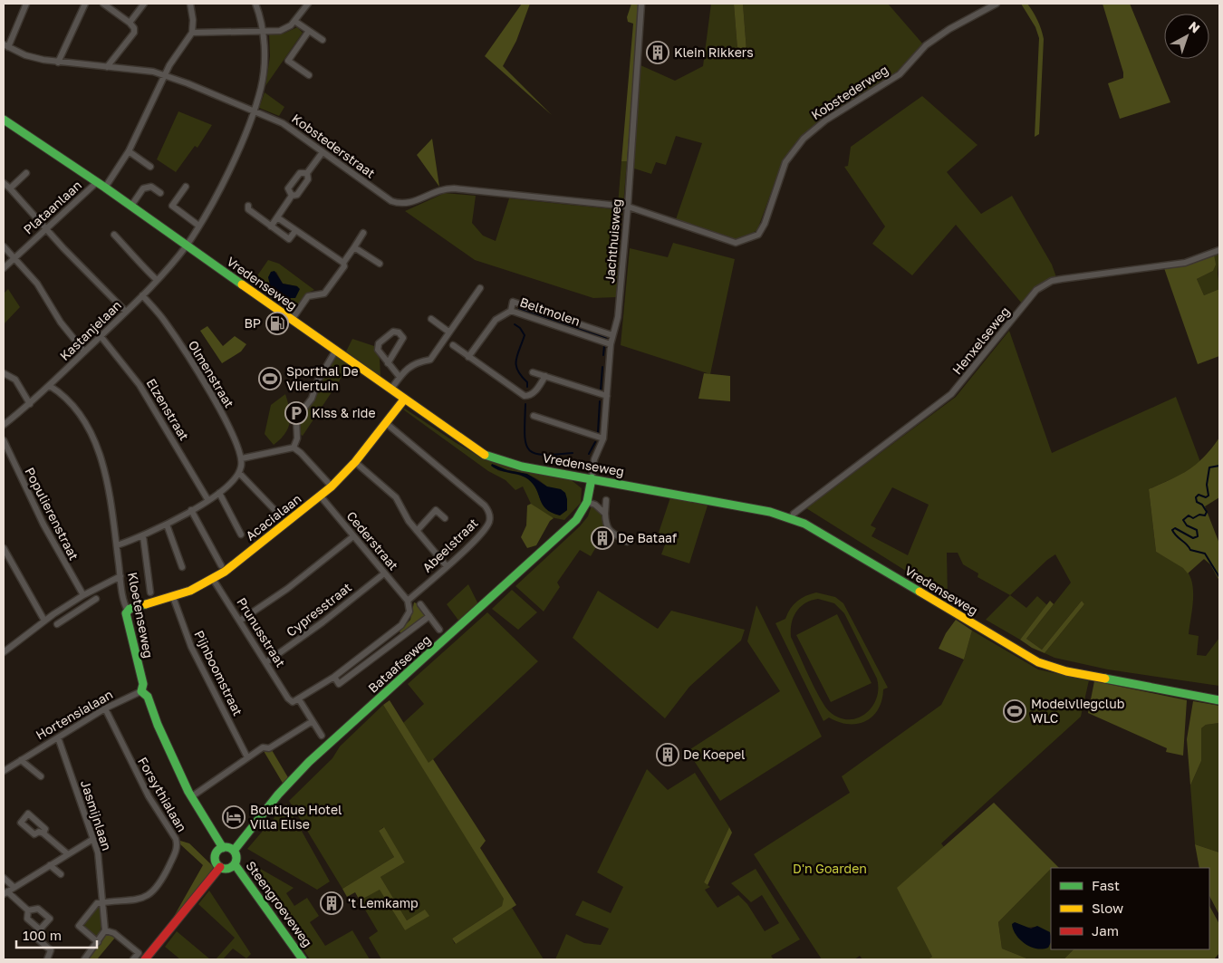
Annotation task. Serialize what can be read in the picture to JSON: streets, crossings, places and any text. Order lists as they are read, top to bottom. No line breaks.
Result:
{"streets":{"main road":["Vredenseweg","Acacialaan","Kloetenseweg","Bataafseweg","Steengroeveweg"],"street":["Kobstederweg","Kobstederstraat","Plataanlaan","Jachthuisweg","Beltmolen","Kastanjelaan","Henxelseweg","Olmenstraat","Elzenstraat","Populierenstraat","Cederstraat","Abeelstraat","Cypresstraat","Prunusstraat","Pijnboomstraat","Hortensialaan","Forsythialaan","Jasmijnlaan"]},"crossings":[["Kobstederweg","Kobstederstraat"],["Kobstederweg","Jachthuisweg"],["Kobstederstraat","Jachthuisweg"],["Kobstederstraat","Kastanjelaan"],["Plataanlaan","Vredenseweg"],["Jachthuisweg","Vredenseweg"],["Jachthuisweg","Beltmolen"],["Jachthuisweg","Bataafseweg"],["Vredenseweg","Kastanjelaan"],["Vredenseweg","Henxelseweg"],["Vredenseweg","Acacialaan"],["Vredenseweg","Bataafseweg"],["Kastanjelaan","Olmenstraat"],["Kastanjelaan","Elzenstraat"],["Kastanjelaan","Kloetenseweg"],["Acacialaan","Cederstraat"],["Acacialaan","Abeelstraat"],["Acacialaan","Kloetenseweg"],["Acacialaan","Prunusstraat"],["Acacialaan","Pijnboomstraat"],["Cederstraat","Abeelstraat"],["Cederstraat","Cypresstraat"],["Cypresstraat","Prunusstraat"],["Kloetenseweg","Bataafseweg"],["Kloetenseweg","Hortensialaan"],["Kloetenseweg","Steengroeveweg"],["Bataafseweg","Steengroeveweg"],["Hortensialaan","Forsythialaan"],["Hortensialaan","Jasmijnlaan"],["Forsythialaan","Jasmijnlaan"]],"parks":["D'n Goarden"],"places":{"building":["Klein Rikkers","De Bataaf","De Koepel","'t Lemkamp"],"fuel station":["BP"],"sports":["Sporthal De Vliertuin","Modelvliegclub WLC"],"parking":["Kiss & ride"],"hotel":["Boutique Hotel Villa Elise"]},"legend":["Fast","Slow","Jam"],"scale_bar":"100 m","north":"top right"}
